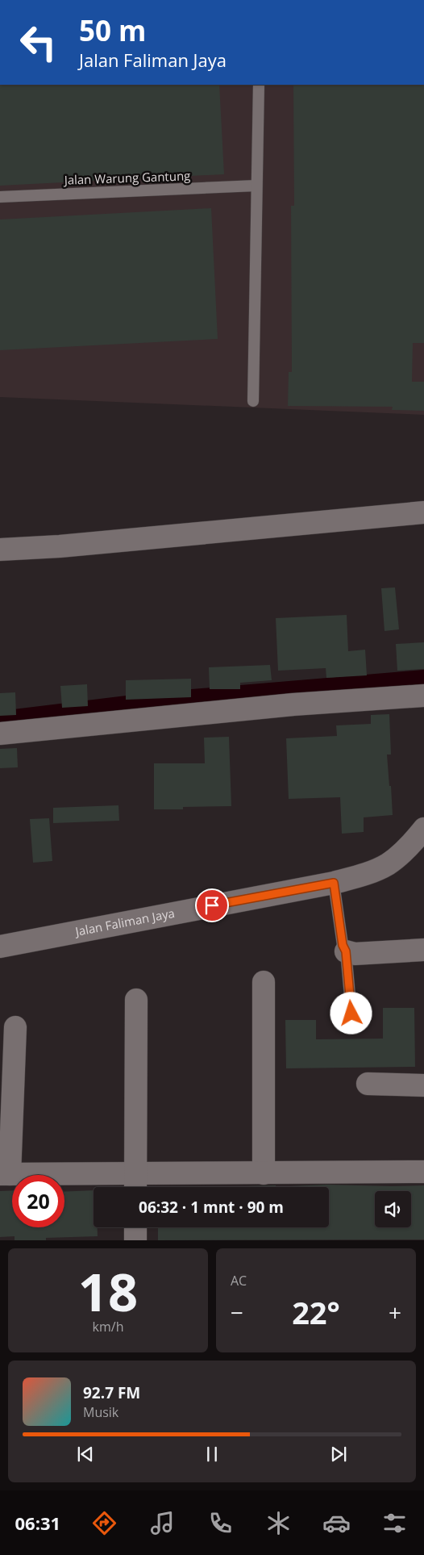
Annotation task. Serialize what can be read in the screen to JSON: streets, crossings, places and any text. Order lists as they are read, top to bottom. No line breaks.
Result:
{"streets":{"street":["Jalan Faliman Jaya"],"lane":["Jalan Warung Gantung"]},"page":{"turn":["50 m","Jalan Faliman Jaya"],"limit":"20","trip":"06:32 · 1 mnt · 90 m","tile":[["18","km/h"],"AC"],"heat":["−","22°","+"],"song":["92.7 FM","Musik"],"tabs":"06:31"}}
